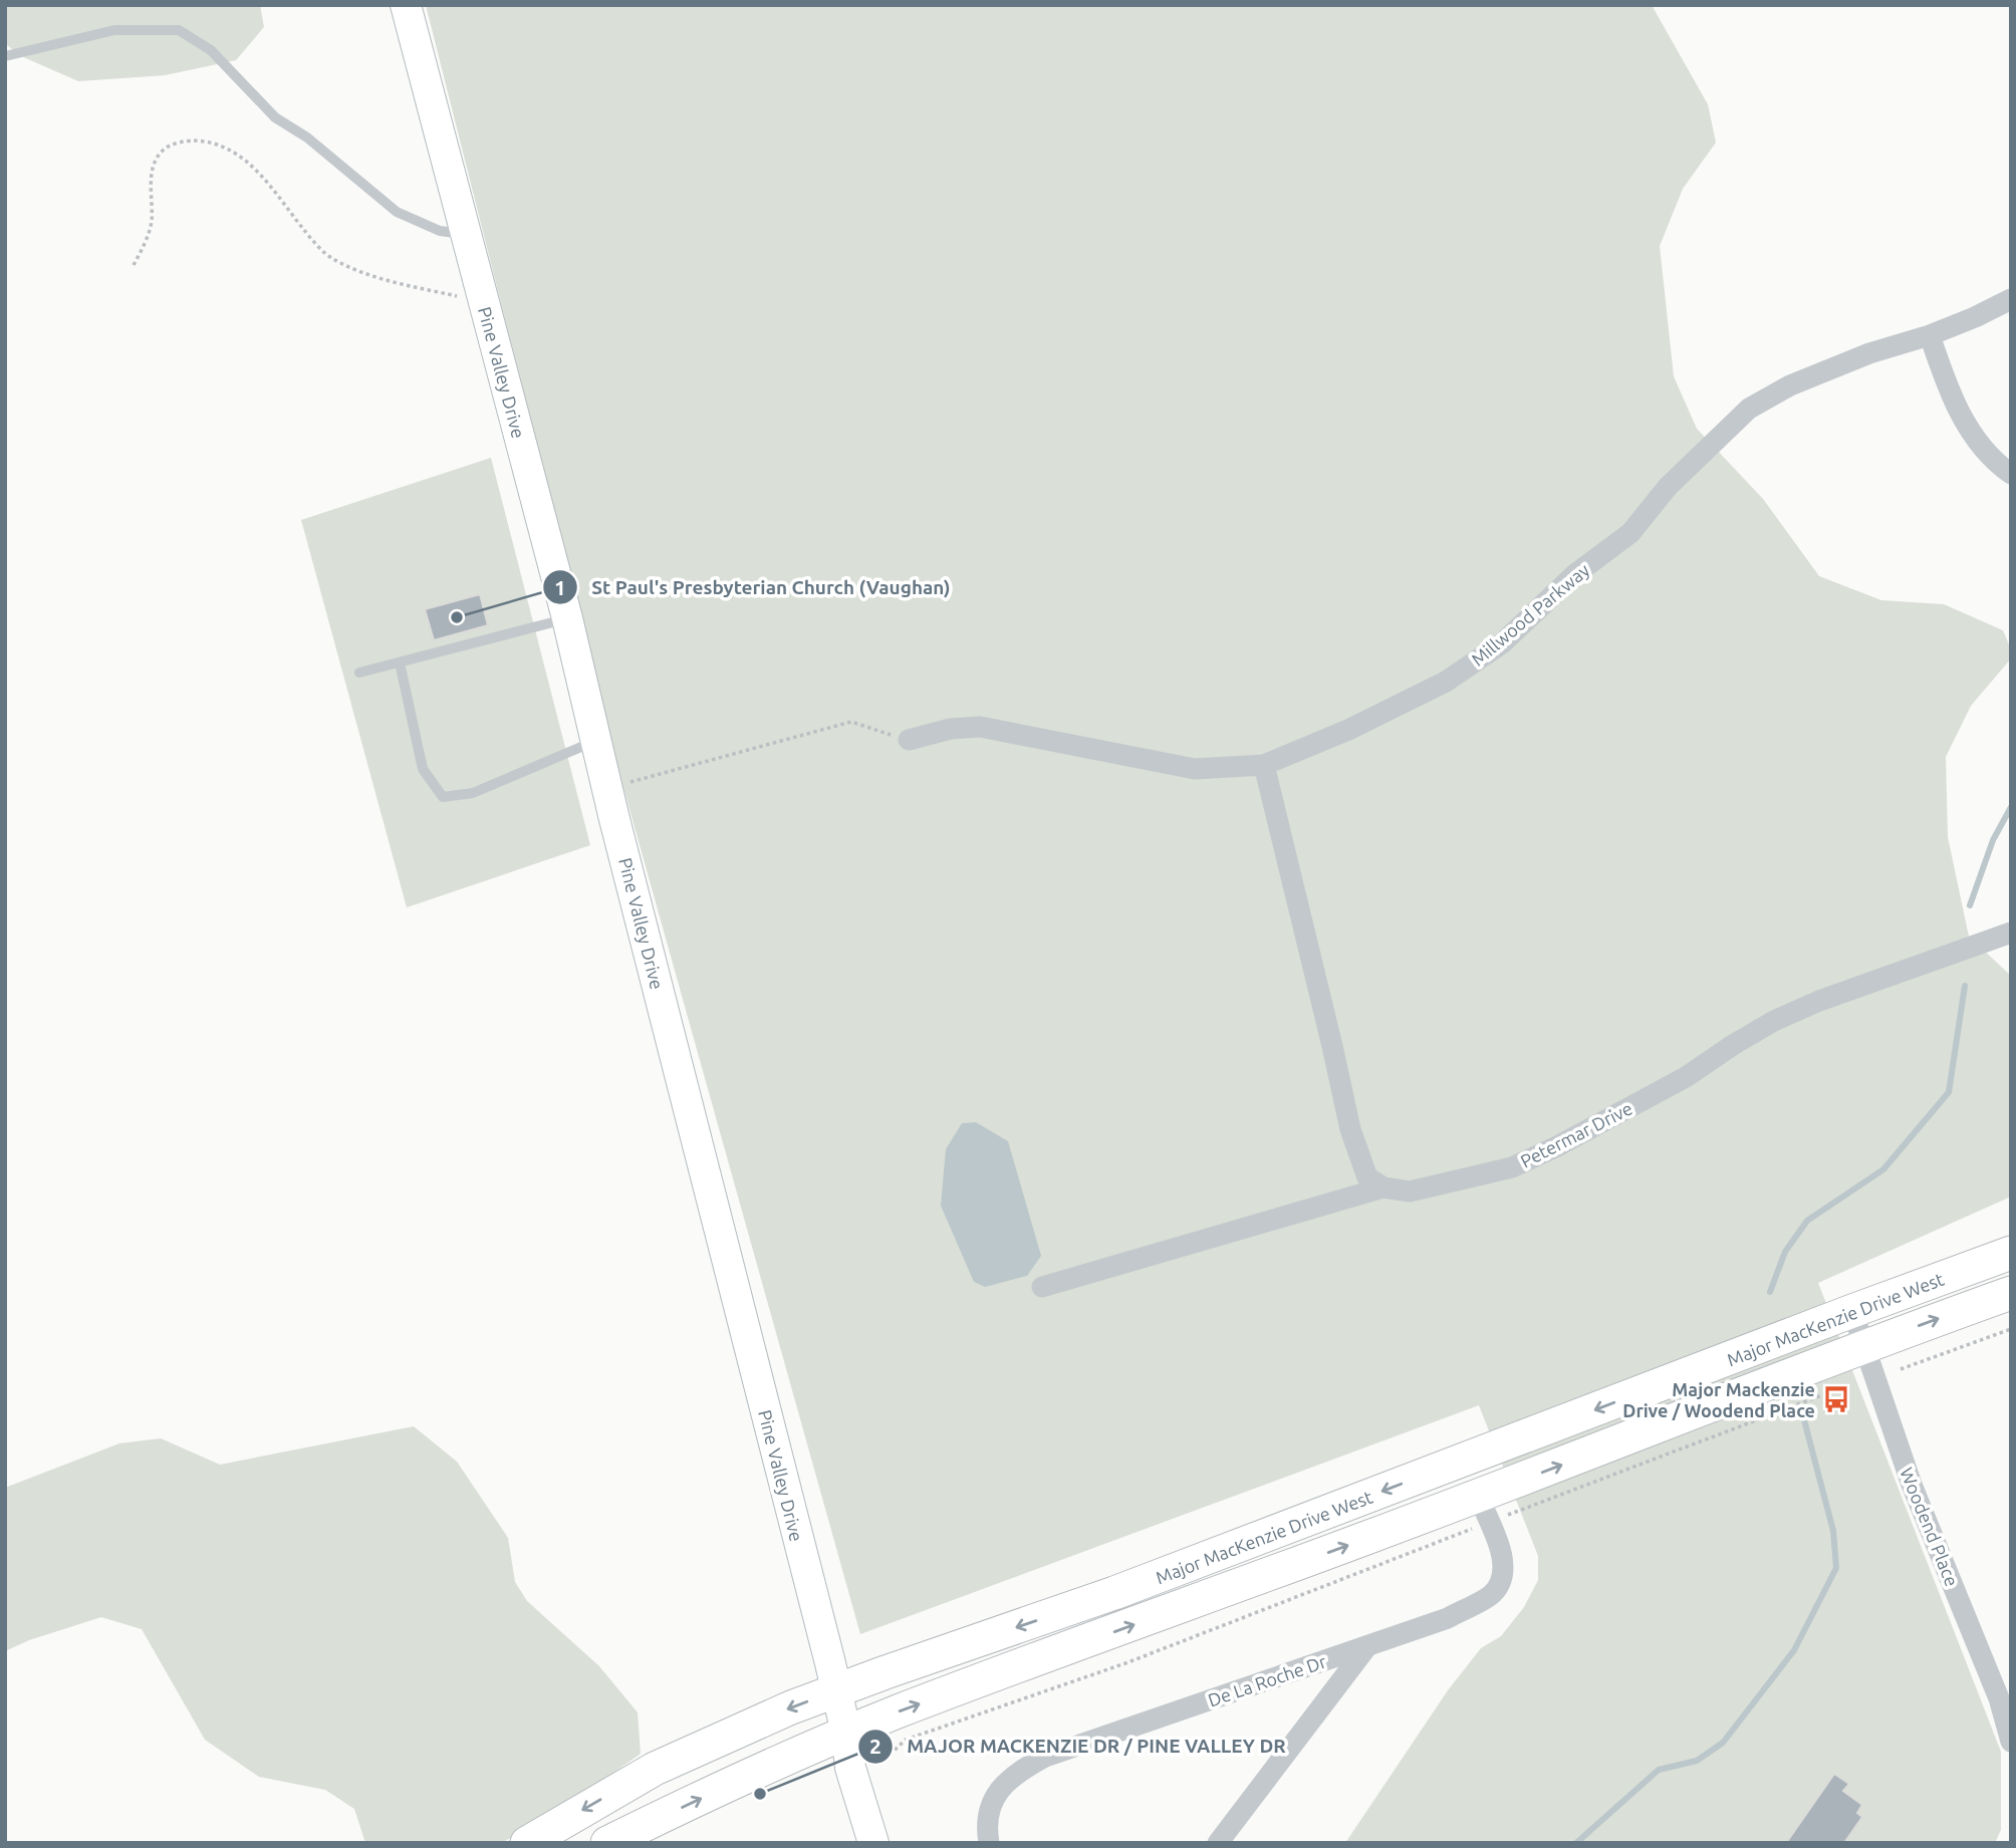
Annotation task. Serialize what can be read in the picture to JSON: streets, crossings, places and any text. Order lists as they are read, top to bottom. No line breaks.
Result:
{"streets":{"main road":["Major MacKenzie Drive West"],"street":["Pine Valley Drive","Millwood Parkway","Petermar Drive","Woodend Place","De La Roche Dr"]},"crossings":[["Pine Valley Drive","Major MacKenzie Drive West"],["Major MacKenzie Drive West","Woodend Place"],["Major MacKenzie Drive West","De La Roche Dr"]],"places":{"other":["St Paul's Presbyterian Church (Vaughan)","MAJOR MACKENZIE DR / PINE VALLEY DR"],"bus stop":["Major Mackenzie Drive / Woodend Place"]}}
